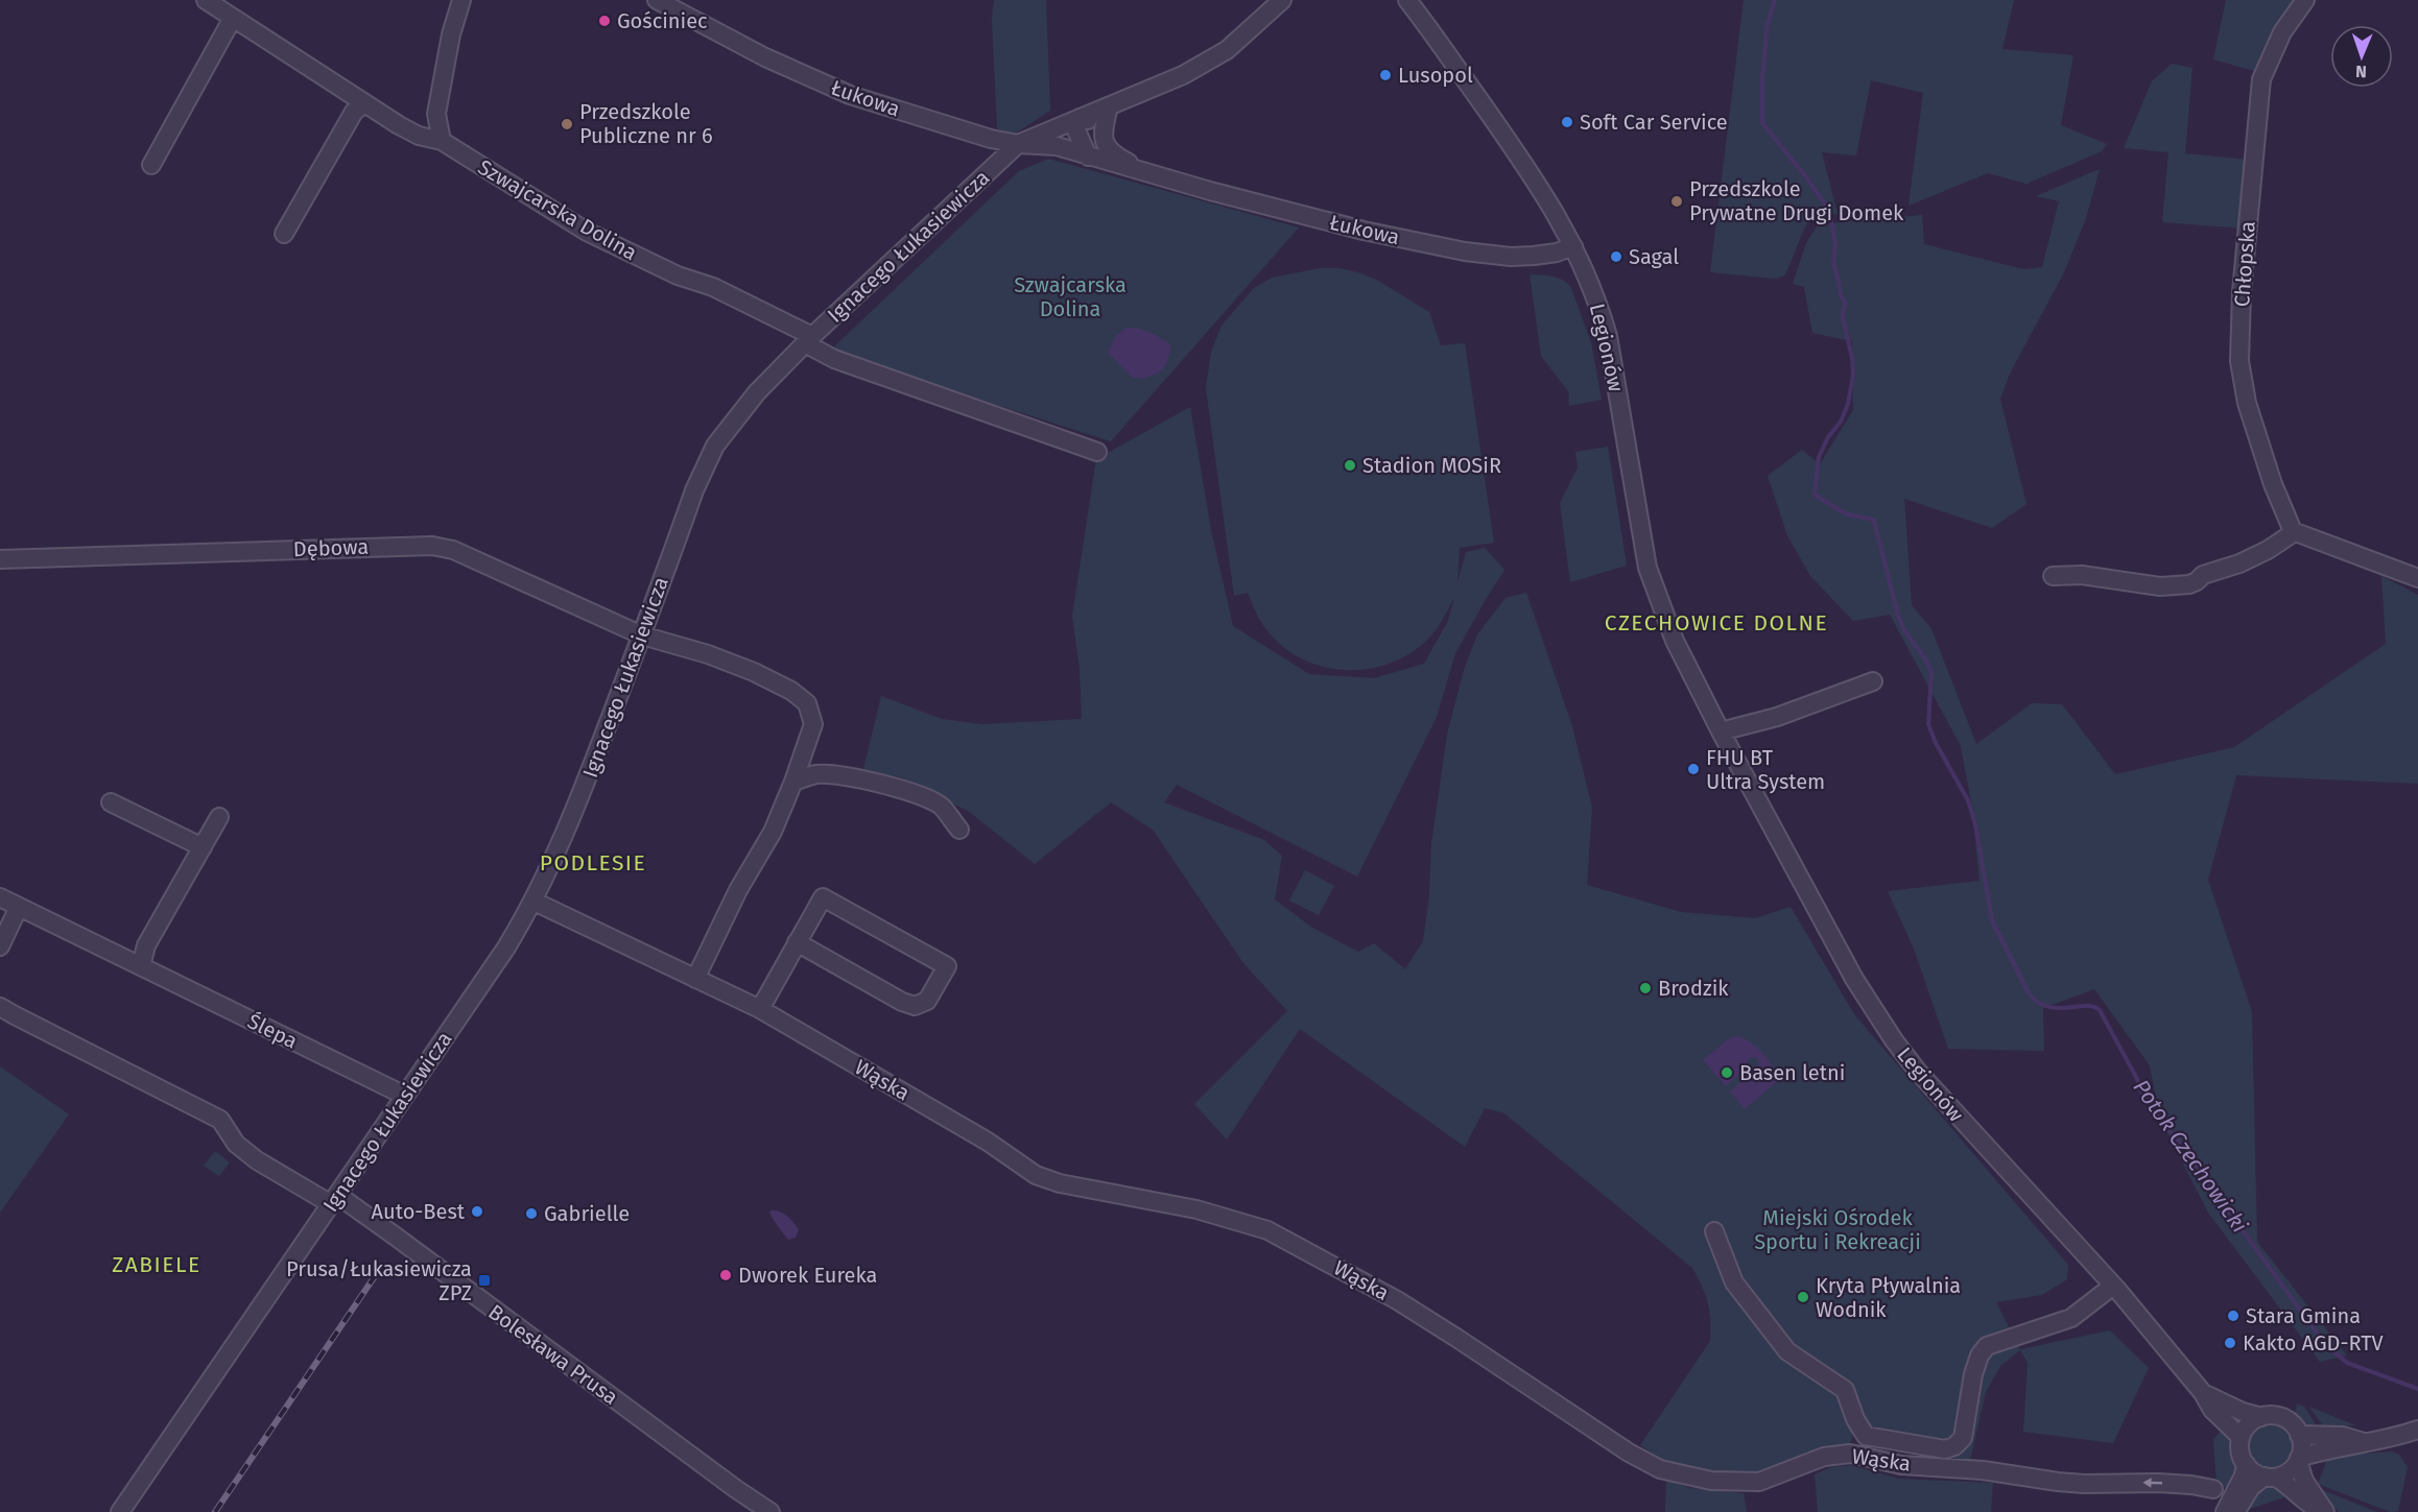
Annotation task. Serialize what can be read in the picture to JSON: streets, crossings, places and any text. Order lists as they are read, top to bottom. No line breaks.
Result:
{"streets":{"street":["Łukowa","Szwajcarska Dolina","Ignacego Łukasiewicza","Chłopska","Legionów","Dębowa","Ślepa","Wąska","Bolesława Prusa"]},"crossings":[["Łukowa","Ignacego Łukasiewicza"],["Łukowa","Legionów"],["Szwajcarska Dolina","Ignacego Łukasiewicza"],["Ignacego Łukasiewicza","Dębowa"],["Ignacego Łukasiewicza","Ślepa"],["Ignacego Łukasiewicza","Wąska"],["Ignacego Łukasiewicza","Bolesława Prusa"],["Dębowa","Wąska"]],"districts":["CZECHOWICE DOLNE","PODLESIE","ZABIELE"],"water":["Potok Czechowicki"],"parks":["Szwajcarska Dolina","Miejski Ośrodek Sportu i Rekreacji"],"places":{"other":["Gościniec","Lusopol","Soft Car Service","Przedszkole Publiczne nr 6","Przedszkole Prywatne Drugi Domek","Sagal","Stadion MOSiR","FHU BT Ultra System","Brodzik","Basen letni","Auto-Best","Gabrielle","Dworek Eureka","Kryta Pływalnia Wodnik","Stara Gmina","Kakto AGD-RTV"],"transit":["Prusa/Łukasiewicza ZPZ"]},"north":"bottom"}
